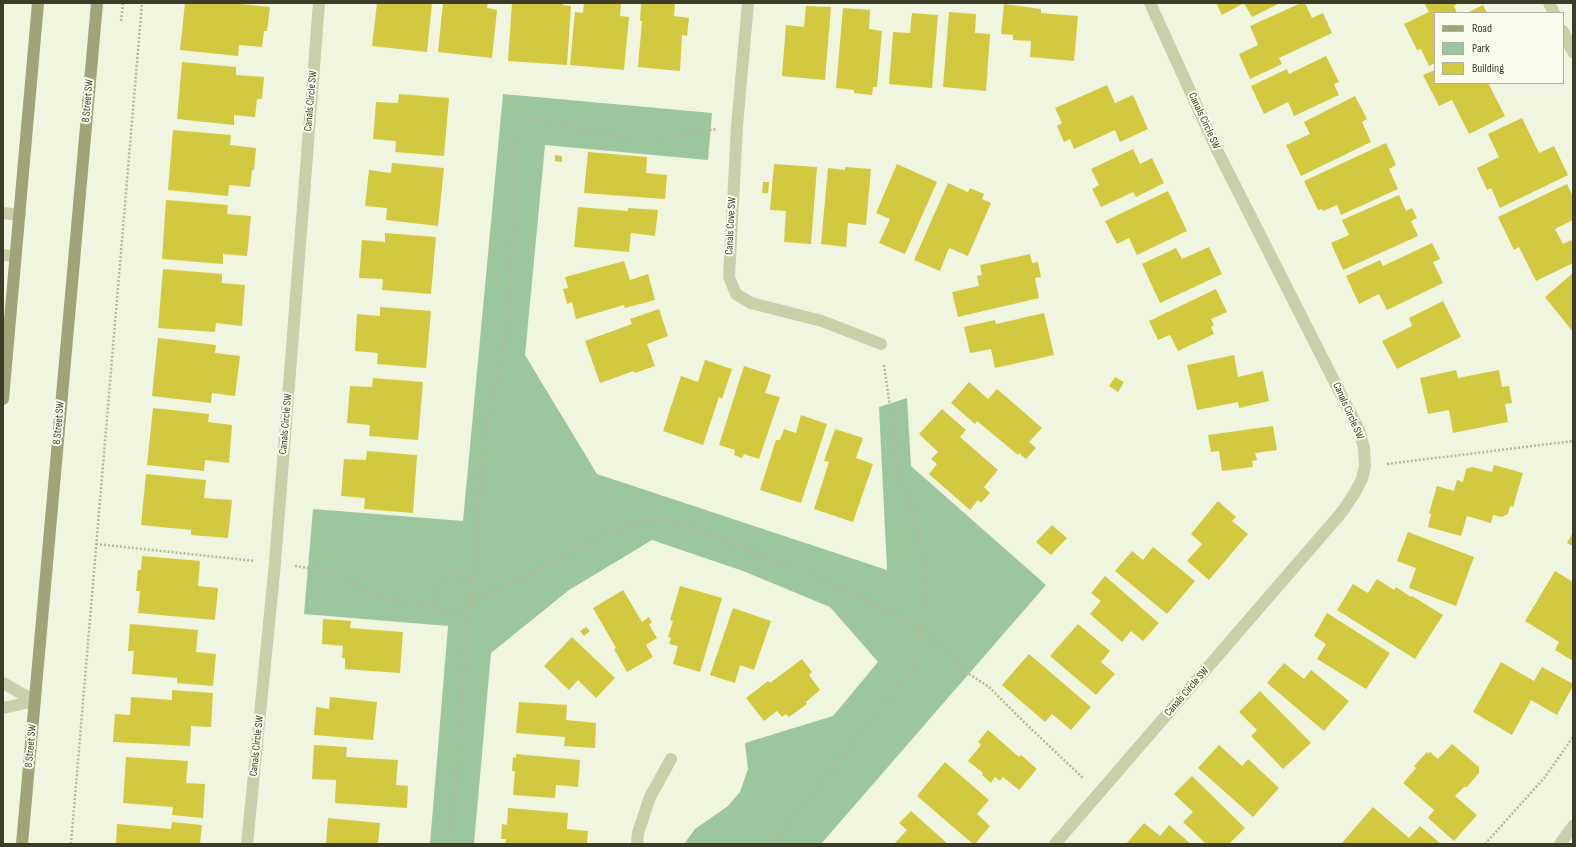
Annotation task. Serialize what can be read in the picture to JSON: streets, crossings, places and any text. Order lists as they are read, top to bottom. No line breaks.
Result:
{"streets":{"main road":["8 Street SW"],"street":["Canals Circle SW","Canals Cove SW"]},"legend":["Road","Park","Building"]}
